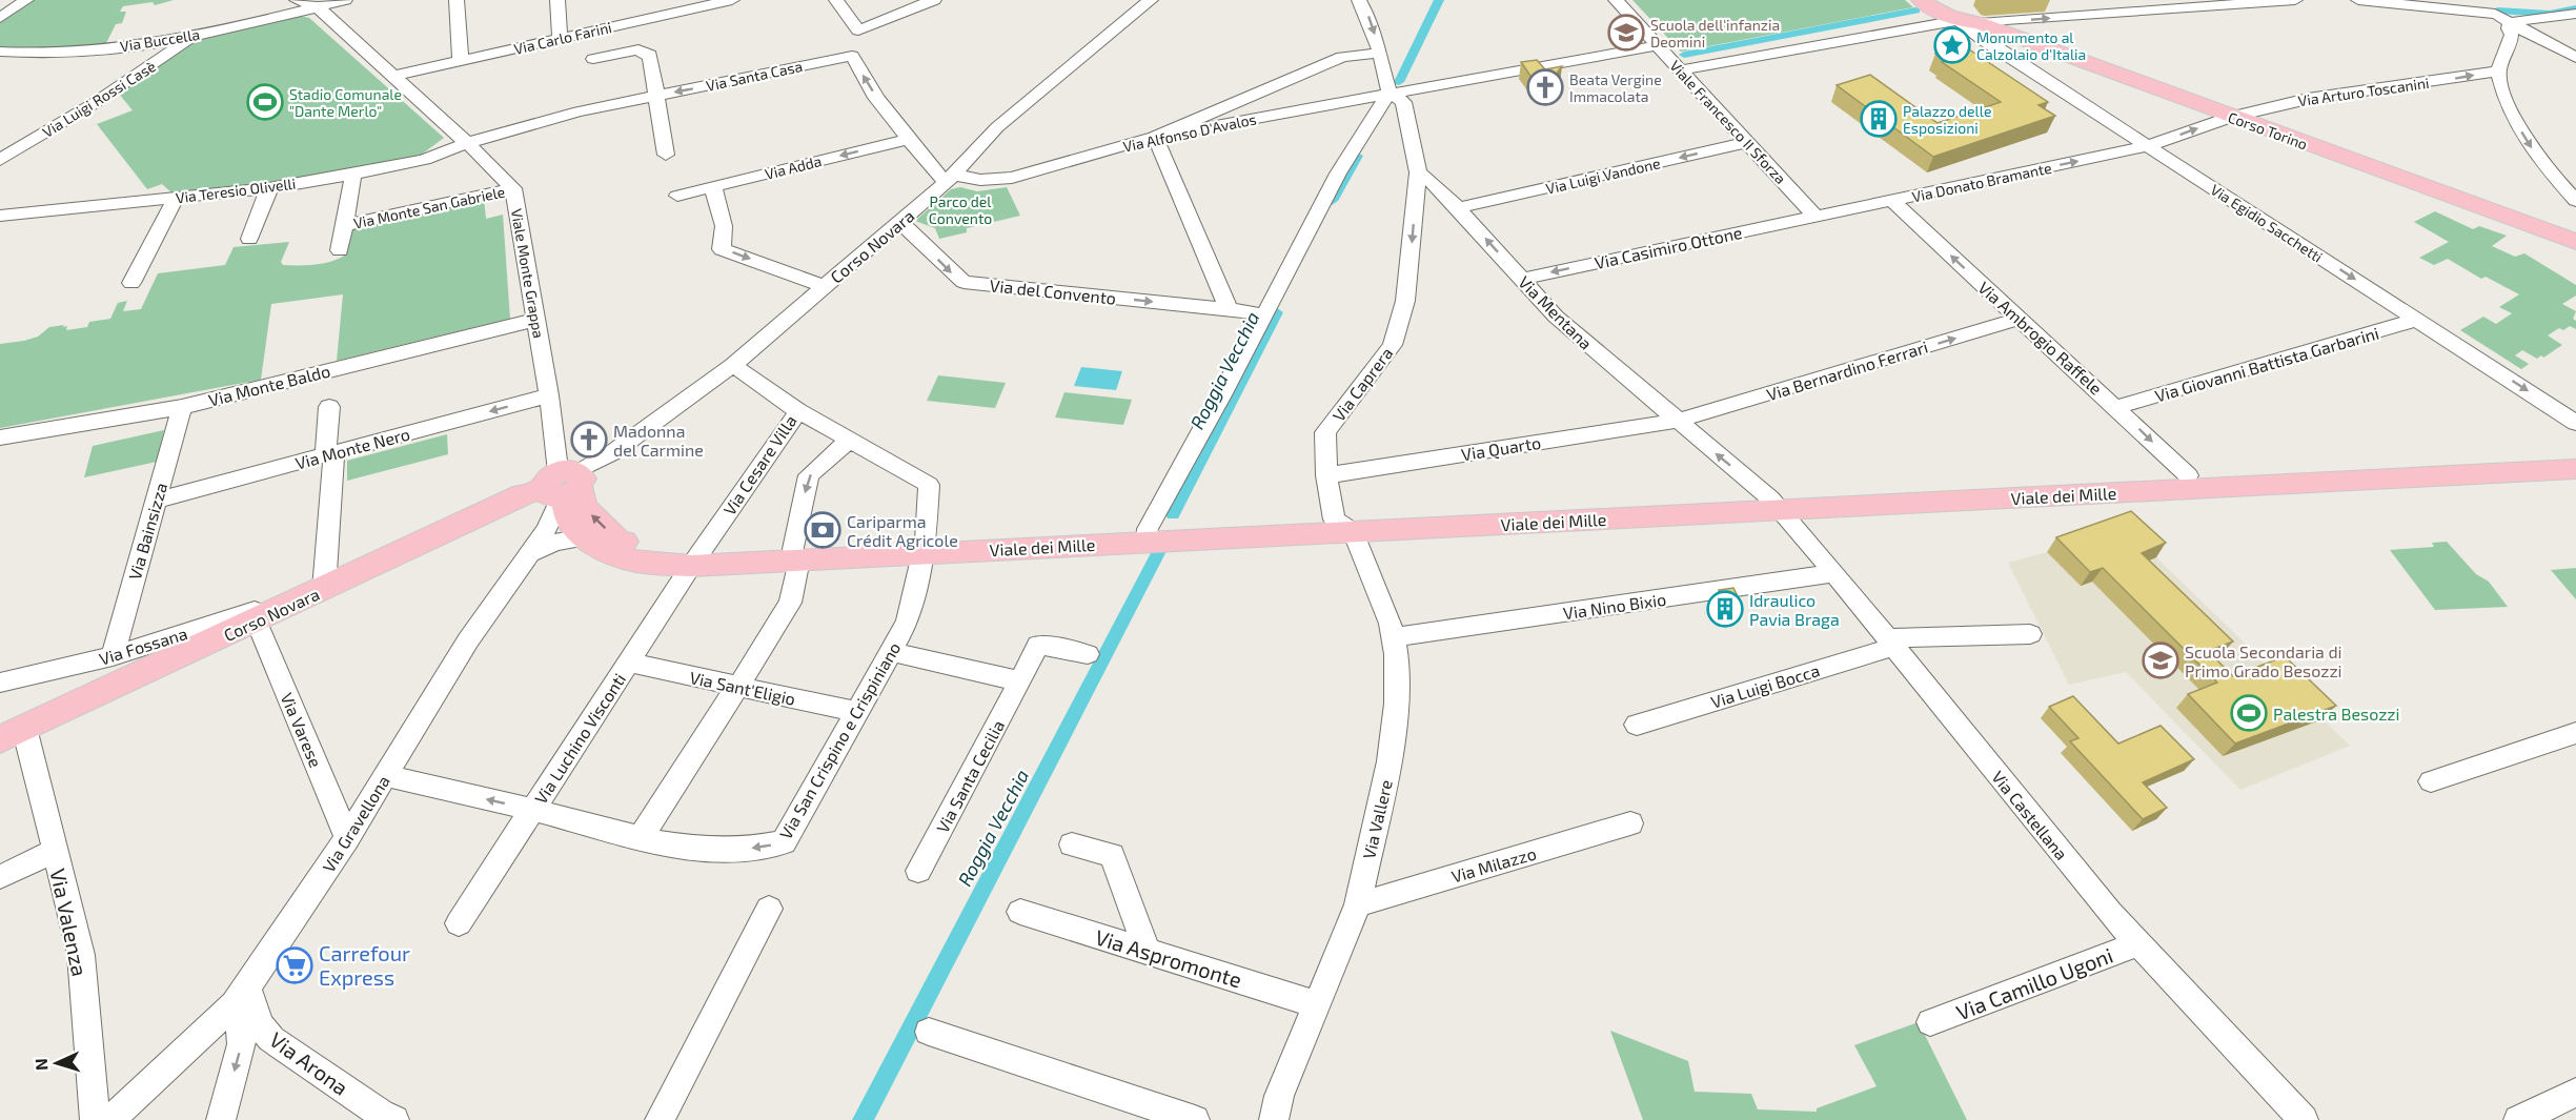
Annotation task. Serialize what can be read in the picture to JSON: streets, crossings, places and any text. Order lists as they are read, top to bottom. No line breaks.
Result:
{"streets":{"main road":["Corso Torino","Corso Novara","Viale dei Mille"],"street":["Via Carlo Farini","Via Buccella","Via Santa Casa","Via Arturo Toscanini","Via Luigi Rossi Casè","Viale Francesco II Sforza","Via Alfonso D'Avalos","Via Adda","Via Luigi Vandone","Via Donato Bramante","Via Teresio Olivelli","Via Monte San Gabriele","Via Egidio Sacchetti","Via Casimiro Ottone","Viale Monte Grappa","Via del Convento","Via Mentana","Via Ambrogio Raffele","Via Giovanni Battista Garbarini","Via Bernardino Ferrari","Via Caprera","Via Monte Baldo","Via Monte Nero","Via Quarto","Via Cesare Villa","Via Bainsizza","Via Nino Bixio","Via Fossana","Via Luigi Bocca","Via Sant'Eligio","Via Varese","Via Luchino Visconti","Via San Crispino e Crispiniano","Via Santa Cecilia","Via Castellana","Via Vallere","Via Gravellona","Via Milazzo","Via Valenza","Via Aspromonte","Via Camillo Ugoni","Via Arona"]},"crossings":[["Via Carlo Farini","Viale Monte Grappa"],["Via Buccella","Via Luigi Rossi Casè"],["Via Buccella","Viale Monte Grappa"],["Via Santa Casa","Via Teresio Olivelli"],["Via Santa Casa","Viale Monte Grappa"],["Via Arturo Toscanini","Corso Torino"],["Via Arturo Toscanini","Via Donato Bramante"],["Via Arturo Toscanini","Via Egidio Sacchetti"],["Viale Francesco II Sforza","Via Alfonso D'Avalos"],["Viale Francesco II Sforza","Via Luigi Vandone"],["Viale Francesco II Sforza","Via Donato Bramante"],["Viale Francesco II Sforza","Via Casimiro Ottone"],["Corso Torino","Via Egidio Sacchetti"],["Via Alfonso D'Avalos","Corso Novara"],["Via Luigi Vandone","Via Mentana"],["Via Donato Bramante","Via Egidio Sacchetti"],["Via Donato Bramante","Via Casimiro Ottone"],["Via Donato Bramante","Via Ambrogio Raffele"],["Via Teresio Olivelli","Viale Monte Grappa"],["Via Monte San Gabriele","Viale Monte Grappa"],["Via Egidio Sacchetti","Via Giovanni Battista Garbarini"],["Corso Novara","Viale Monte Grappa"],["Corso Novara","Via del Convento"],["Corso Novara","Via Cesare Villa"],["Corso Novara","Viale dei Mille"],["Corso Novara","Via Fossana"],["Corso Novara","Via Varese"],["Corso Novara","Via Gravellona"],["Corso Novara","Via Valenza"],["Via Casimiro Ottone","Via Mentana"],["Viale Monte Grappa","Via Monte Baldo"],["Viale Monte Grappa","Via Monte Nero"],["Viale Monte Grappa","Viale dei Mille"],["Viale Monte Grappa","Via Gravellona"],["Via Mentana","Via Bernardino Ferrari"],["Via Mentana","Via Caprera"],["Via Mentana","Via Quarto"],["Via Mentana","Viale dei Mille"],["Via Mentana","Via Castellana"],["Via Ambrogio Raffele","Via Giovanni Battista Garbarini"],["Via Ambrogio Raffele","Via Bernardino Ferrari"],["Via Ambrogio Raffele","Viale dei Mille"],["Via Bernardino Ferrari","Via Quarto"],["Via Caprera","Via Quarto"],["Via Caprera","Viale dei Mille"],["Via Caprera","Via Vallere"],["Via Monte Baldo","Via Bainsizza"],["Via Monte Nero","Via Bainsizza"],["Via Cesare Villa","Viale dei Mille"],["Via Cesare Villa","Via Luchino Visconti"],["Viale dei Mille","Via Luchino Visconti"],["Viale dei Mille","Via San Crispino e Crispiniano"],["Viale dei Mille","Via Castellana"],["Viale dei Mille","Via Vallere"],["Viale dei Mille","Via Gravellona"],["Via Bainsizza","Via Fossana"],["Via Nino Bixio","Via Castellana"],["Via Nino Bixio","Via Vallere"],["Via Luigi Bocca","Via Castellana"],["Via Sant'Eligio","Via Luchino Visconti"],["Via Sant'Eligio","Via San Crispino e Crispiniano"],["Via Varese","Via Gravellona"],["Via Luchino Visconti","Via San Crispino e Crispiniano"],["Via San Crispino e Crispiniano","Via Gravellona"],["Via Castellana","Via Camillo Ugoni"],["Via Vallere","Via Milazzo"],["Via Vallere","Via Aspromonte"],["Via Gravellona","Via Arona"]],"one_way":["Via Santa Casa","Via Adda","Via Luigi Vandone","Via Egidio Sacchetti","Via del Convento","Via Mentana","Via Bernardino Ferrari","Via Monte Nero","Via San Crispino e Crispiniano"],"water":["Roggia Vecchia"],"parks":["Parco del Convento"],"places":{"school or university":["Scuola dell'infanzia Deomini","Scuola Secondaria di Primo Grado Besozzi"],"place":["Monumento al Calzolaio d'Italia"],"church":["Beata Vergine Immacolata","Madonna del Carmine"],"sports":["Stadio Comunale \"Dante Merlo\"","Palestra Besozzi"],"building":["Palazzo delle Esposizioni","Idraulico Pavia Braga"],"bank":["Cariparma Crédit Agricole"],"supermarket":["Carrefour Express"]},"north":"left"}
